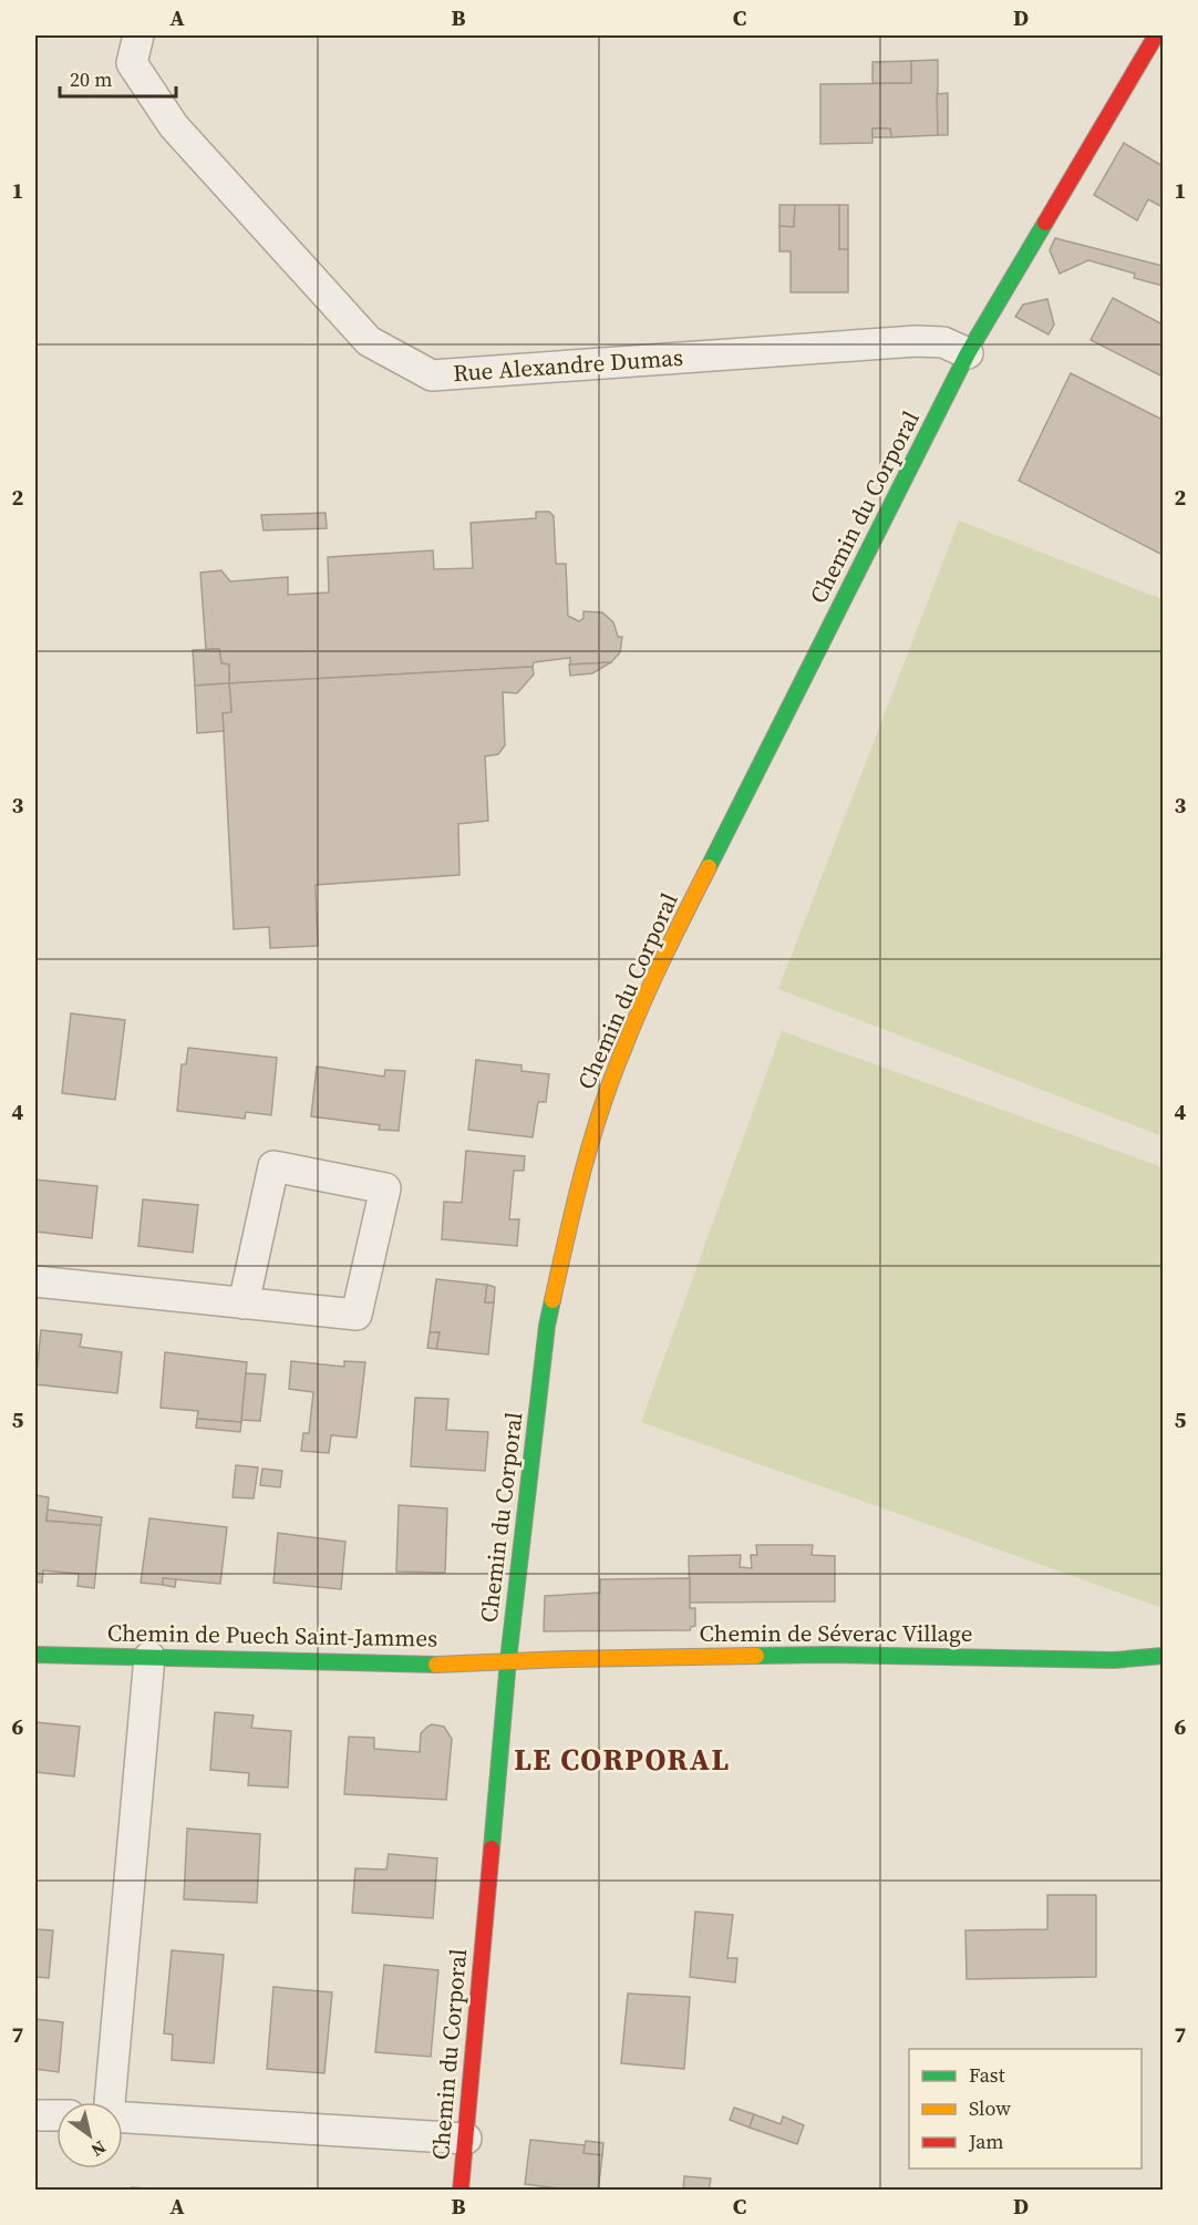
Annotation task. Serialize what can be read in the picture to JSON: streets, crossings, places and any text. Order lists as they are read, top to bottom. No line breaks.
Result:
{"streets":{"street":["Rue Alexandre Dumas","Chemin du Corporal","Chemin de Séverac Village","Chemin de Puech Saint-Jammes"]},"crossings":[["Rue Alexandre Dumas","Chemin du Corporal"],["Chemin du Corporal","Chemin de Séverac Village"],["Chemin du Corporal","Chemin de Puech Saint-Jammes"],["Chemin de Séverac Village","Chemin de Puech Saint-Jammes"]],"districts":["LE CORPORAL"],"legend":["Fast","Slow","Jam"],"scale_bar":"20 m","north":"bottom right","grid":{"columns":["A","B","C","D"],"rows":["1","2","3","4","5","6","7"]}}
